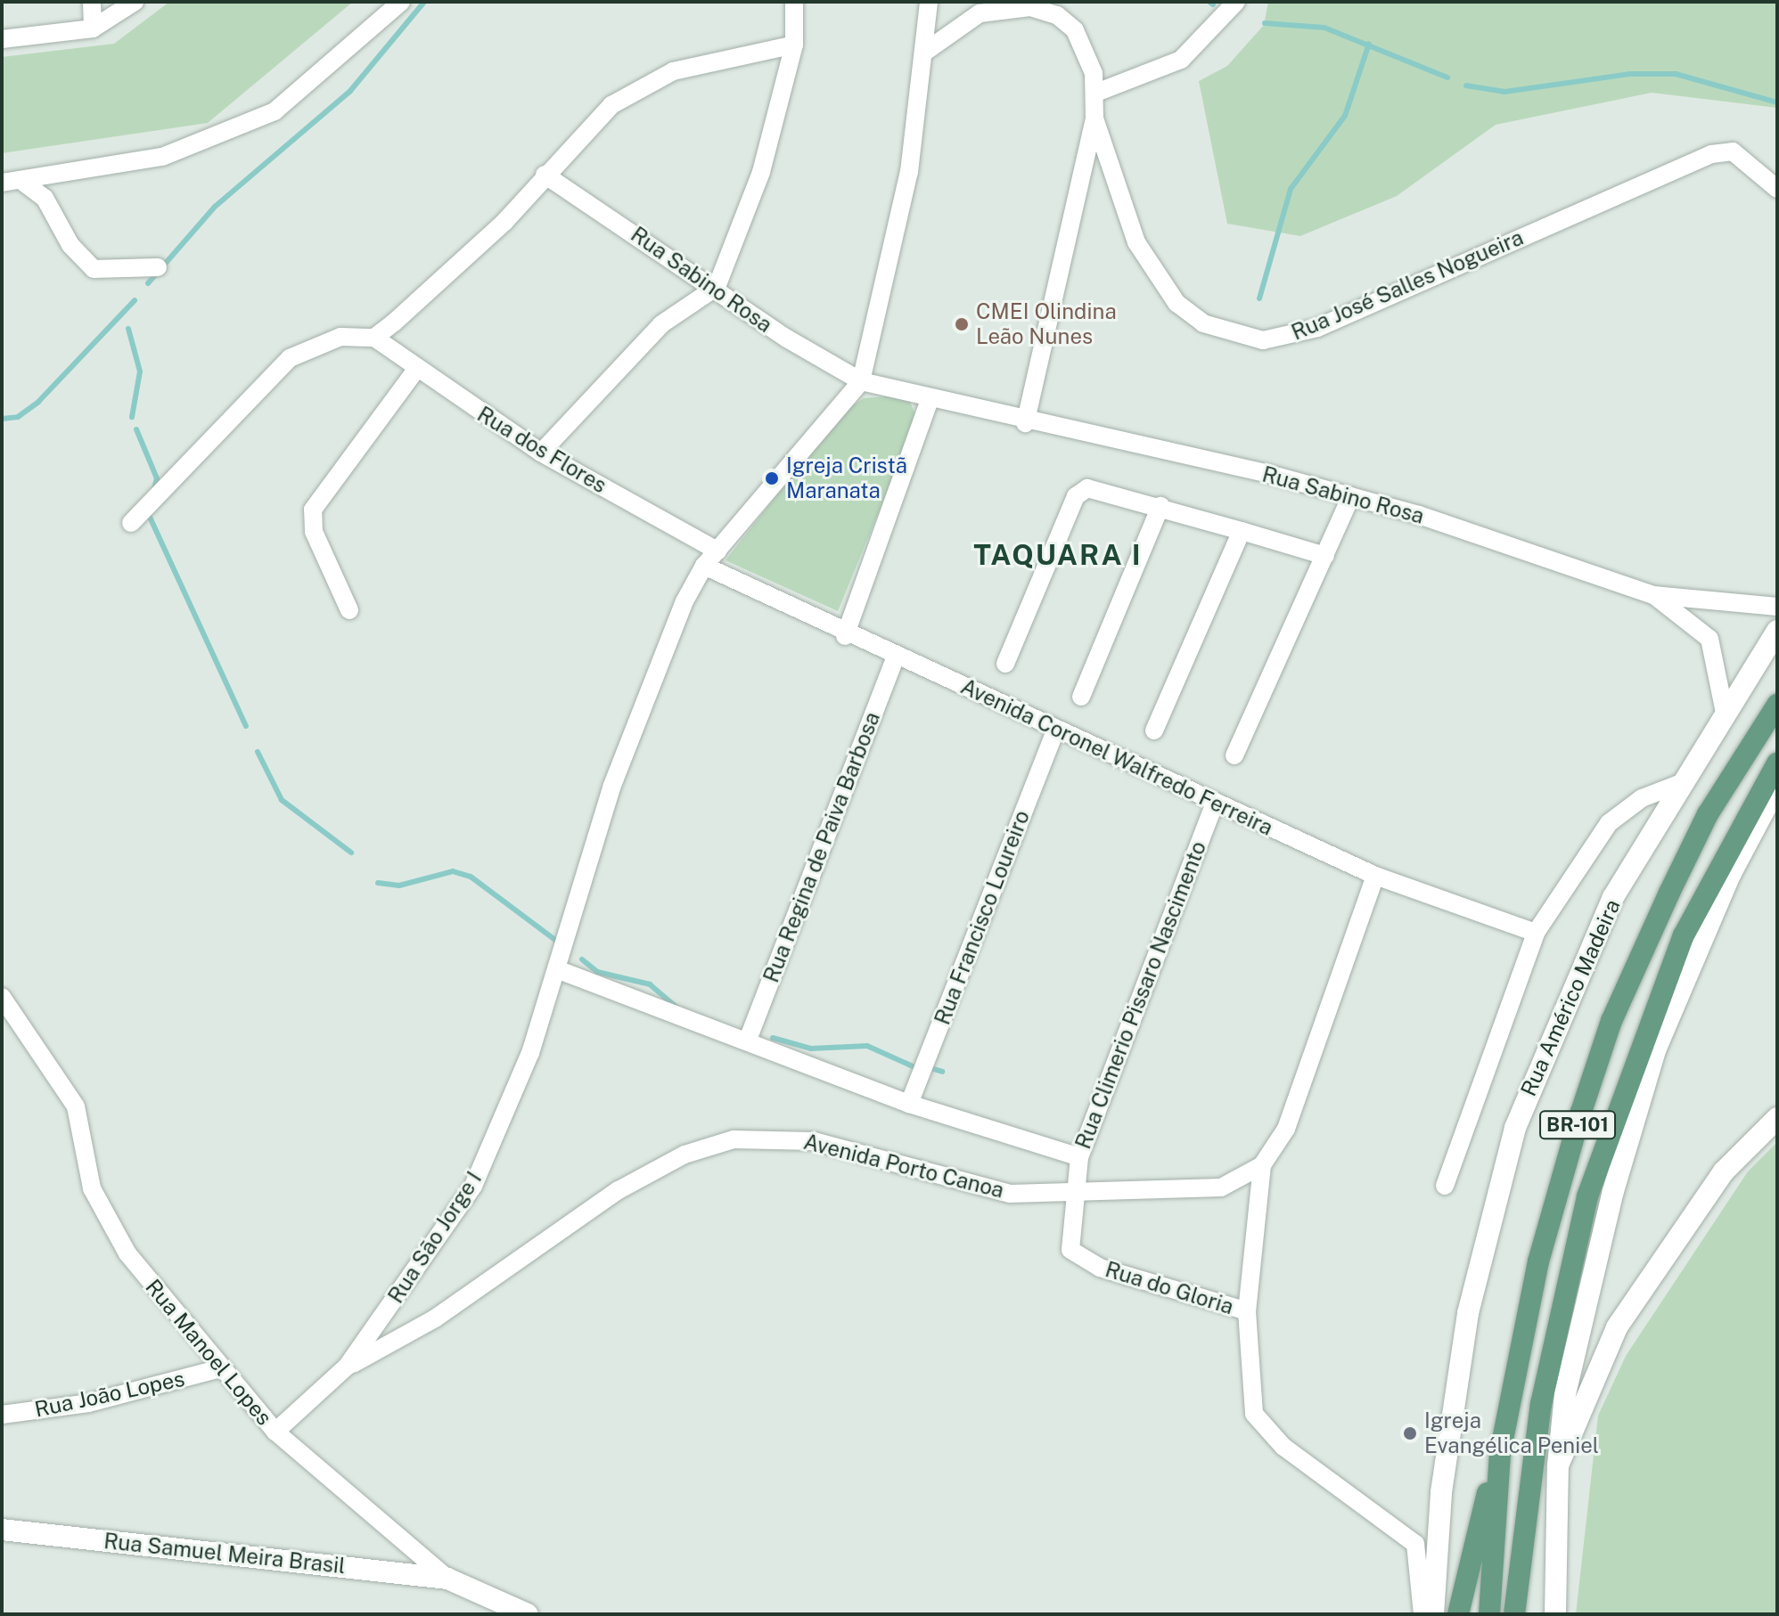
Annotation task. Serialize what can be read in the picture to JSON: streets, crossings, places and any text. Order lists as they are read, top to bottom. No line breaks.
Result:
{"streets":{"main road":["BR-101"],"street":["Rua Sabino Rosa","Rua José Salles Nogueira","Rua dos Flores","Avenida Coronel Walfredo Ferreira","Rua Regina de Paiva Barbosa","Rua Francisco Loureiro","Rua Climerio Pissaro Nascimento","Rua Américo Madeira","Avenida Porto Canoa","Rua São Jorge I","Rua do Gloria","Rua Manoel Lopes","Rua João Lopes","Rua Samuel Meira Brasil"]},"crossings":[["Rua Sabino Rosa","Rua Américo Madeira"],["Rua Sabino Rosa","Rua São Jorge I"],["Rua dos Flores","Rua São Jorge I"],["Avenida Coronel Walfredo Ferreira","Rua Regina de Paiva Barbosa"],["Avenida Coronel Walfredo Ferreira","Rua Francisco Loureiro"],["Avenida Coronel Walfredo Ferreira","Rua Climerio Pissaro Nascimento"],["Avenida Coronel Walfredo Ferreira","Rua São Jorge I"],["Rua Climerio Pissaro Nascimento","Avenida Porto Canoa"],["Rua Climerio Pissaro Nascimento","Rua do Gloria"],["Avenida Porto Canoa","Rua São Jorge I"],["Avenida Porto Canoa","Rua do Gloria"],["Rua São Jorge I","Rua Manoel Lopes"],["Rua Manoel Lopes","Rua João Lopes"],["Rua Manoel Lopes","Rua Samuel Meira Brasil"]],"districts":["TAQUARA I"],"places":["CMEI Olindina Leão Nunes","Igreja Cristã Maranata","Igreja Evangélica Peniel"]}
